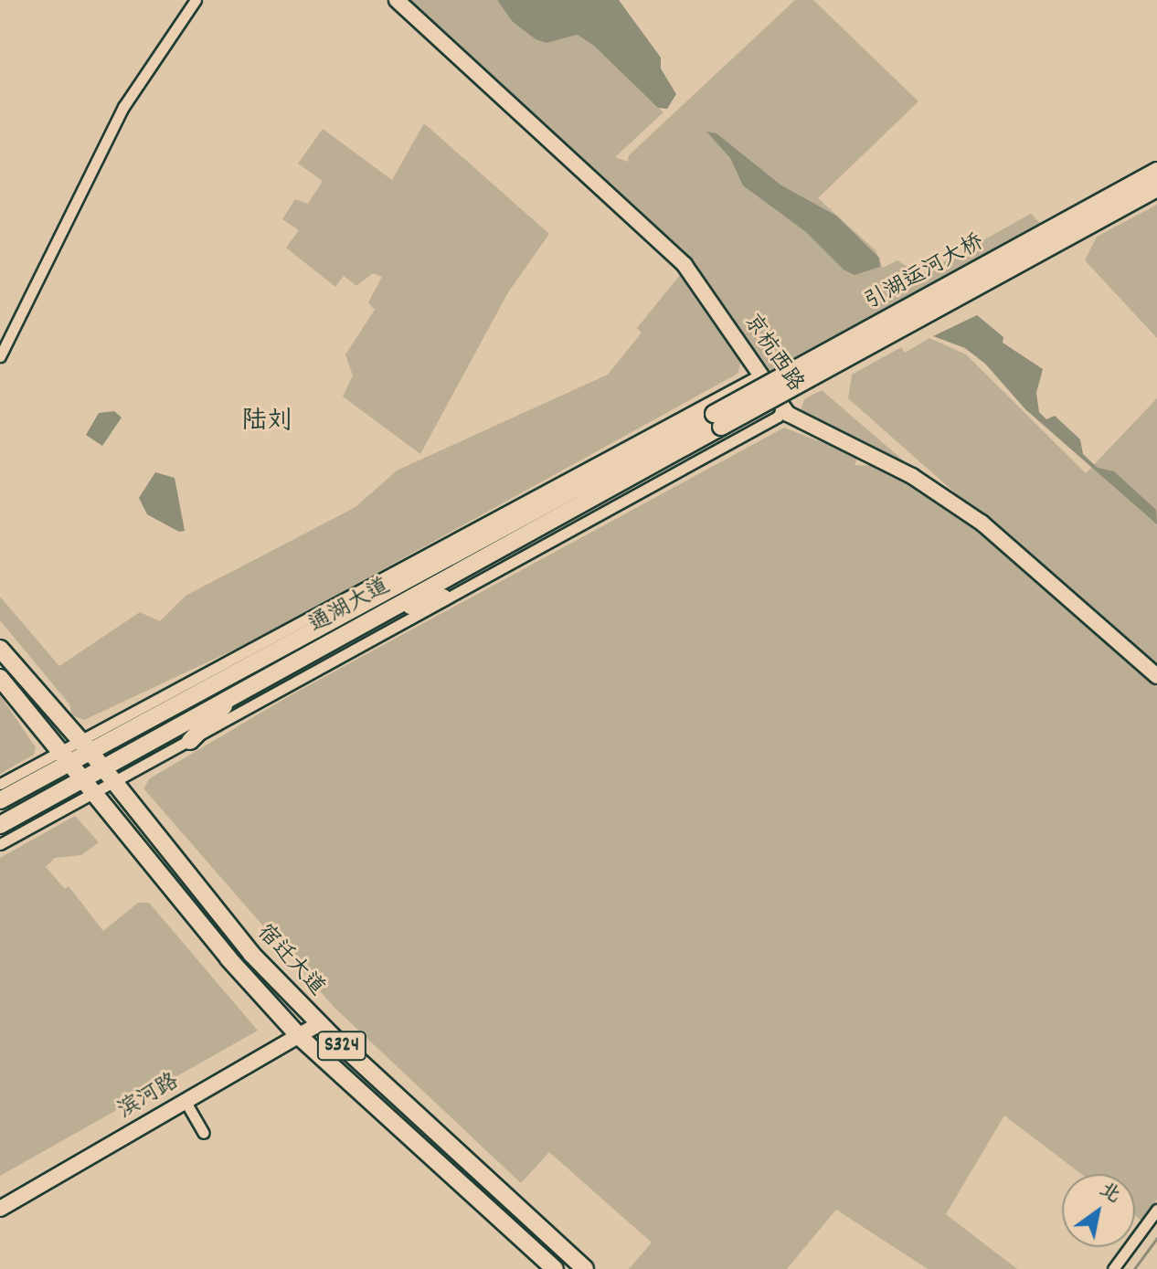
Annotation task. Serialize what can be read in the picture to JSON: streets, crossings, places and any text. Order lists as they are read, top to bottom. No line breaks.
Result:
{"streets":{"main road":["引湖运河大桥","京杭西路","通湖大道","宿迁大道","S324","滨河路"]},"crossings":[["引湖运河大桥","通湖大道"],["通湖大道","宿迁大道"],["宿迁大道","滨河路"]],"districts":["陆刘"],"north":"top right"}
